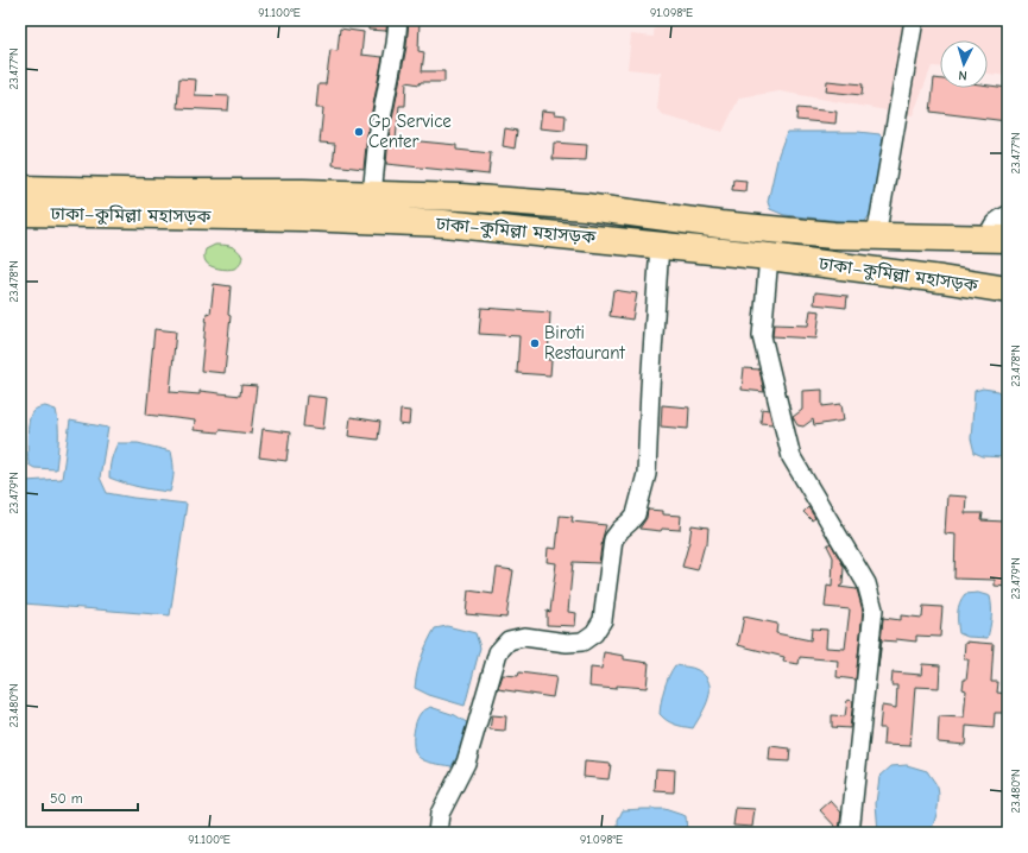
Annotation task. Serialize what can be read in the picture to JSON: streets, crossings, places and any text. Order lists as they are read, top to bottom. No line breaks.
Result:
{"streets":{"highway":["ঢাকা–কুমিল্লা মহাসড়ক"]},"places":["Gp Service Center","Biroti Restaurant"],"scale_bar":"50 m","north":"bottom","coordinates":["91.100°E","91.098°E","23.477°N","23.478°N","23.479°N","23.480°N"]}
